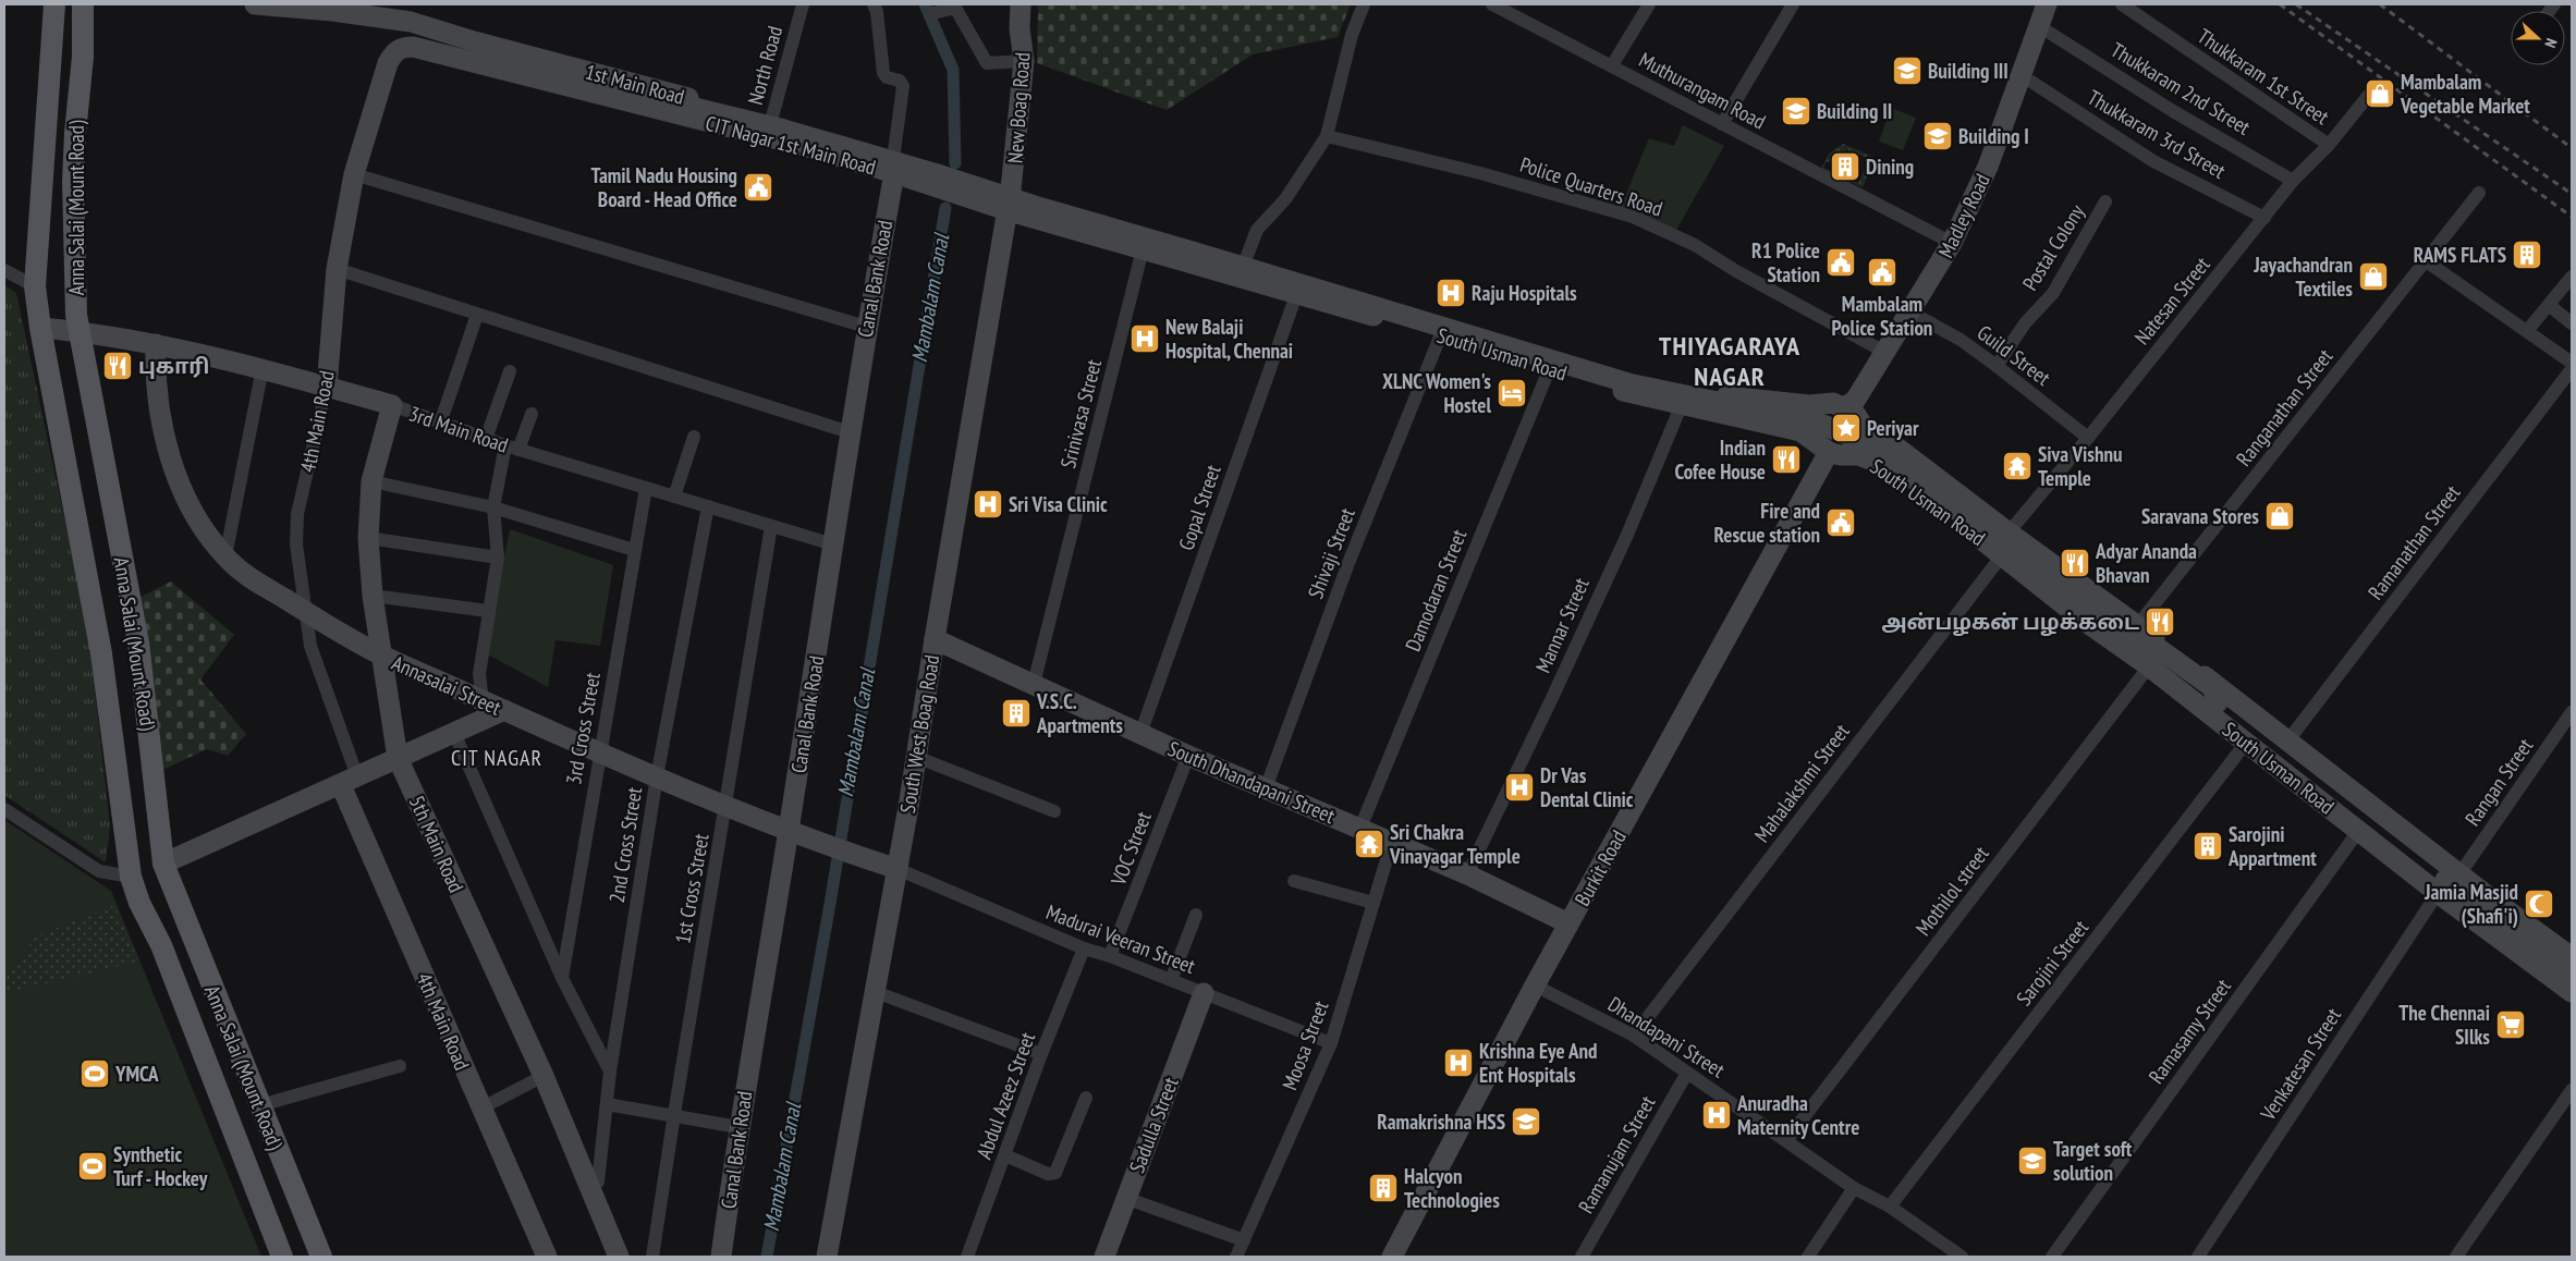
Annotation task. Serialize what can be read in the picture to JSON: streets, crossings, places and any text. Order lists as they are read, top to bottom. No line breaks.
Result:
{"streets":{"main road":["Anna Salai (Mount Road)"],"street":["North Road","Thukkaram 1st Street","1st Main Road","Thukkaram 2nd Street","Muthurangam Road","New Boag Road","Thukkaram 3rd Street","CIT Nagar 1st Main Road","Police Quarters Road","Madley Road","Postal Colony","Canal Bank Road","Natesan Street","South Usman Road","Guild Street","Ranganathan Street","Srinivasa Street","4th Main Road","3rd Main Road","Gopal Street","Ramanathan Street","Shivaji Street","Damodaran Street","Mannar Street","Annasalai Street","3rd Cross Street","South West Boag Road","South Dhandapani Street","Rangan Street","Mahalakshmi Street","5th Main Road","2nd Cross Street","VOC Street","Burkit Road","1st Cross Street","Mothilol street","Madurai Veeran Street","Sarojini Street","Ramasamy Street","Dhandapani Street","Moosa Street","Venkatesan Street","Abdul Azeez Street","Sadulla Street","Ramanujam Street"]},"crossings":[["North Road","1st Main Road"],["North Road","CIT Nagar 1st Main Road"],["Thukkaram 1st Street","Natesan Street"],["1st Main Road","New Boag Road"],["1st Main Road","CIT Nagar 1st Main Road"],["1st Main Road","South Usman Road"],["1st Main Road","4th Main Road"],["Thukkaram 2nd Street","Natesan Street"],["Muthurangam Road","Madley Road"],["New Boag Road","CIT Nagar 1st Main Road"],["New Boag Road","South Usman Road"],["New Boag Road","South West Boag Road"],["Thukkaram 3rd Street","Natesan Street"],["CIT Nagar 1st Main Road","Canal Bank Road"],["CIT Nagar 1st Main Road","South Usman Road"],["CIT Nagar 1st Main Road","South West Boag Road"],["Police Quarters Road","Madley Road"],["Anna Salai (Mount Road)","3rd Main Road"],["Madley Road","South Usman Road"],["Madley Road","Guild Street"],["Madley Road","Burkit Road"],["Postal Colony","Guild Street"],["Canal Bank Road","3rd Main Road"],["Canal Bank Road","Annasalai Street"],["Natesan Street","South Usman Road"],["Natesan Street","Guild Street"],["South Usman Road","Ranganathan Street"],["South Usman Road","Srinivasa Street"],["South Usman Road","4th Main Road"],["South Usman Road","Gopal Street"],["South Usman Road","Ramanathan Street"],["South Usman Road","Shivaji Street"],["South Usman Road","Damodaran Street"],["South Usman Road","Mannar Street"],["South Usman Road","South West Boag Road"],["South Usman Road","Rangan Street"],["South Usman Road","Mahalakshmi Street"],["South Usman Road","Burkit Road"],["South Usman Road","Mothilol street"],["South Usman Road","Sarojini Street"],["South Usman Road","Ramasamy Street"],["South Usman Road","Venkatesan Street"],["Srinivasa Street","South Dhandapani Street"],["4th Main Road","3rd Main Road"],["4th Main Road","Annasalai Street"],["3rd Main Road","Annasalai Street"],["3rd Main Road","3rd Cross Street"],["3rd Main Road","5th Main Road"],["3rd Main Road","2nd Cross Street"],["3rd Main Road","1st Cross Street"],["Gopal Street","South Dhandapani Street"],["Shivaji Street","South Dhandapani Street"],["Damodaran Street","South Dhandapani Street"],["Mannar Street","South Dhandapani Street"],["Annasalai Street","3rd Cross Street"],["Annasalai Street","South West Boag Road"],["Annasalai Street","5th Main Road"],["Annasalai Street","2nd Cross Street"],["Annasalai Street","1st Cross Street"],["Annasalai Street","Madurai Veeran Street"],["South West Boag Road","South Dhandapani Street"],["South West Boag Road","Madurai Veeran Street"],["South Dhandapani Street","VOC Street"],["South Dhandapani Street","Burkit Road"],["South Dhandapani Street","Moosa Street"],["Rangan Street","Venkatesan Street"],["Mahalakshmi Street","Dhandapani Street"],["5th Main Road","2nd Cross Street"],["VOC Street","Madurai Veeran Street"],["Burkit Road","Dhandapani Street"],["Mothilol street","Dhandapani Street"],["Madurai Veeran Street","Moosa Street"],["Madurai Veeran Street","Abdul Azeez Street"],["Madurai Veeran Street","Sadulla Street"],["Sarojini Street","Dhandapani Street"],["Dhandapani Street","Ramanujam Street"]],"districts":["THIYAGARAYA NAGAR","CIT NAGAR"],"water":["Mambalam Canal"],"places":{"school or university":["Building III","Building II","Building I","Ramakrishna HSS","Target soft solution"],"shop":["Mambalam Vegetable Market","Jayachandran Textiles","Saravana Stores"],"building":["Dining","RAMS FLATS","V.S.C. Apartments","Sarojini Appartment","Halcyon Technologies"],"public building":["Tamil Nadu Housing Board - Head Office","R1 Police Station","Mambalam Police Station","Fire and Rescue station"],"hospital":["Raju Hospitals","New Balaji Hospital, Chennai","Sri Visa Clinic","Dr Vas Dental Clinic","Krishna Eye And Ent Hospitals","Anuradha Maternity Centre"],"restaurant":["புகாரி","Indian Cofee House","Adyar Ananda Bhavan","அன்பழகன் பழக்கடை"],"hotel":["XLNC Women's Hostel"],"place":["Periyar"],"temple":["Siva Vishnu Temple","Sri Chakra Vinayagar Temple"],"mosque":["Jamia Masjid (Shafi'i)"],"supermarket":["The Chennai SIlks"],"sports":["YMCA","Synthetic Turf - Hockey"]},"north":"right"}
